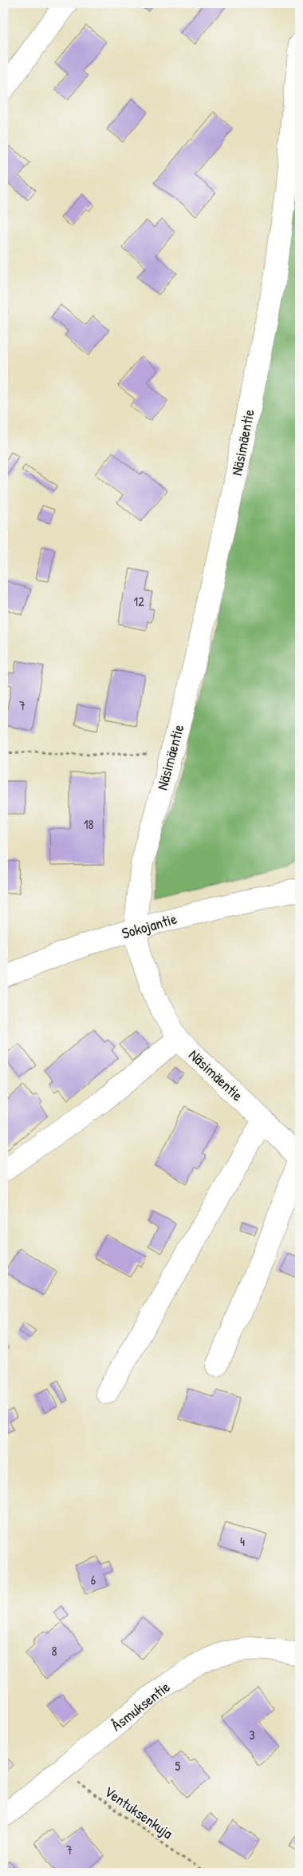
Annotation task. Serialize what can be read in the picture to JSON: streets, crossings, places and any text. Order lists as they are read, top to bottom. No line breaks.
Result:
{"streets":{"street":["Näsimäentie","Sokojantie","Åsmuksentie"],"path":["Ventuksenkuja"]},"crossings":[["Näsimäentie","Sokojantie"],["Åsmuksentie","Ventuksenkuja"]],"house_numbers":["12","7","18","4","6","8","3","5","7"]}
